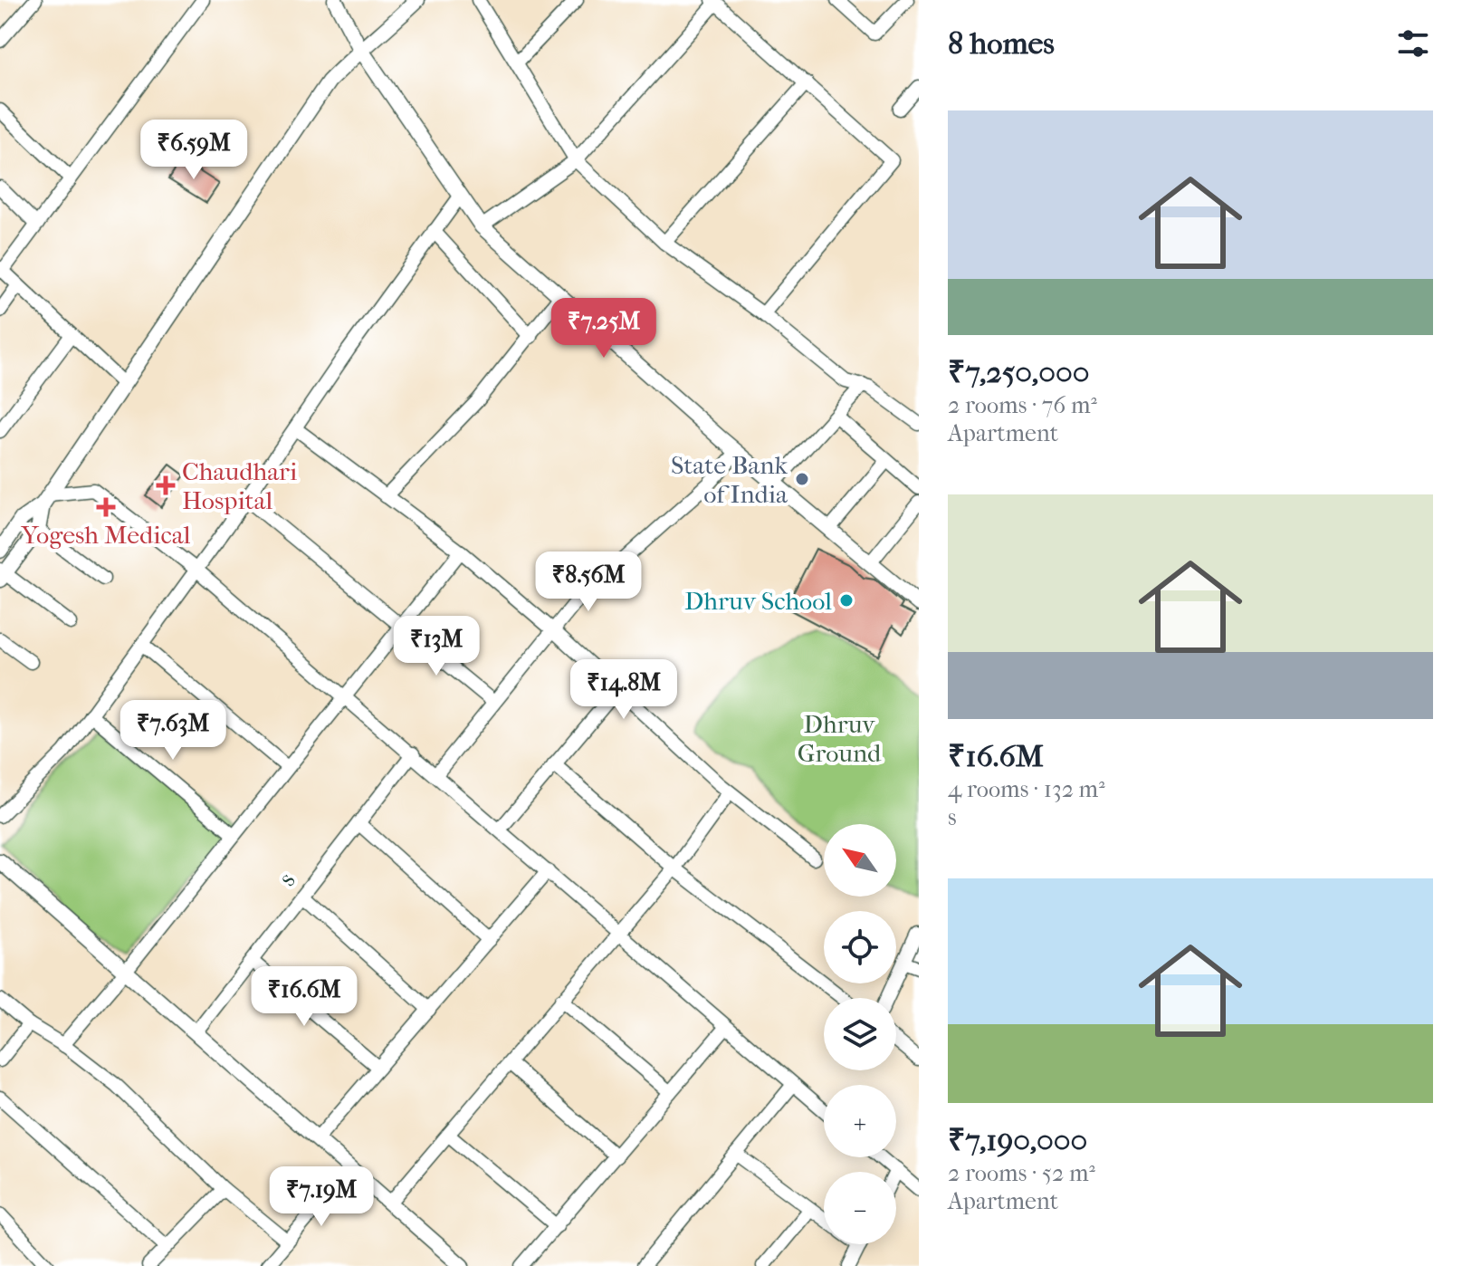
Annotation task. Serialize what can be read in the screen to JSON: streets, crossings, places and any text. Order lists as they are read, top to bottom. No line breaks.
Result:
{"streets":{"street":["s"]},"parks":["Dhruv Ground"],"places":{"other":["State Bank of India","Dhruv School"],"health":["Chaudhari Hospital","Yogesh Medical"]},"north":"top left","page":{"heading":"8 homes","list":[{"name":"₹7,250,000","note":"2 rooms · 76 m² · Apartment"},{"name":"₹16.6M","note":"4 rooms · 132 m² · s"},{"name":"₹7,190,000","note":"2 rooms · 52 m² · Apartment"}],"price":["₹6.59M","₹7.25M","₹8.56M","₹13M","₹14.8M","₹7.63M","₹16.6M","₹7.19M"],"map_buttons":["+","−"]}}
